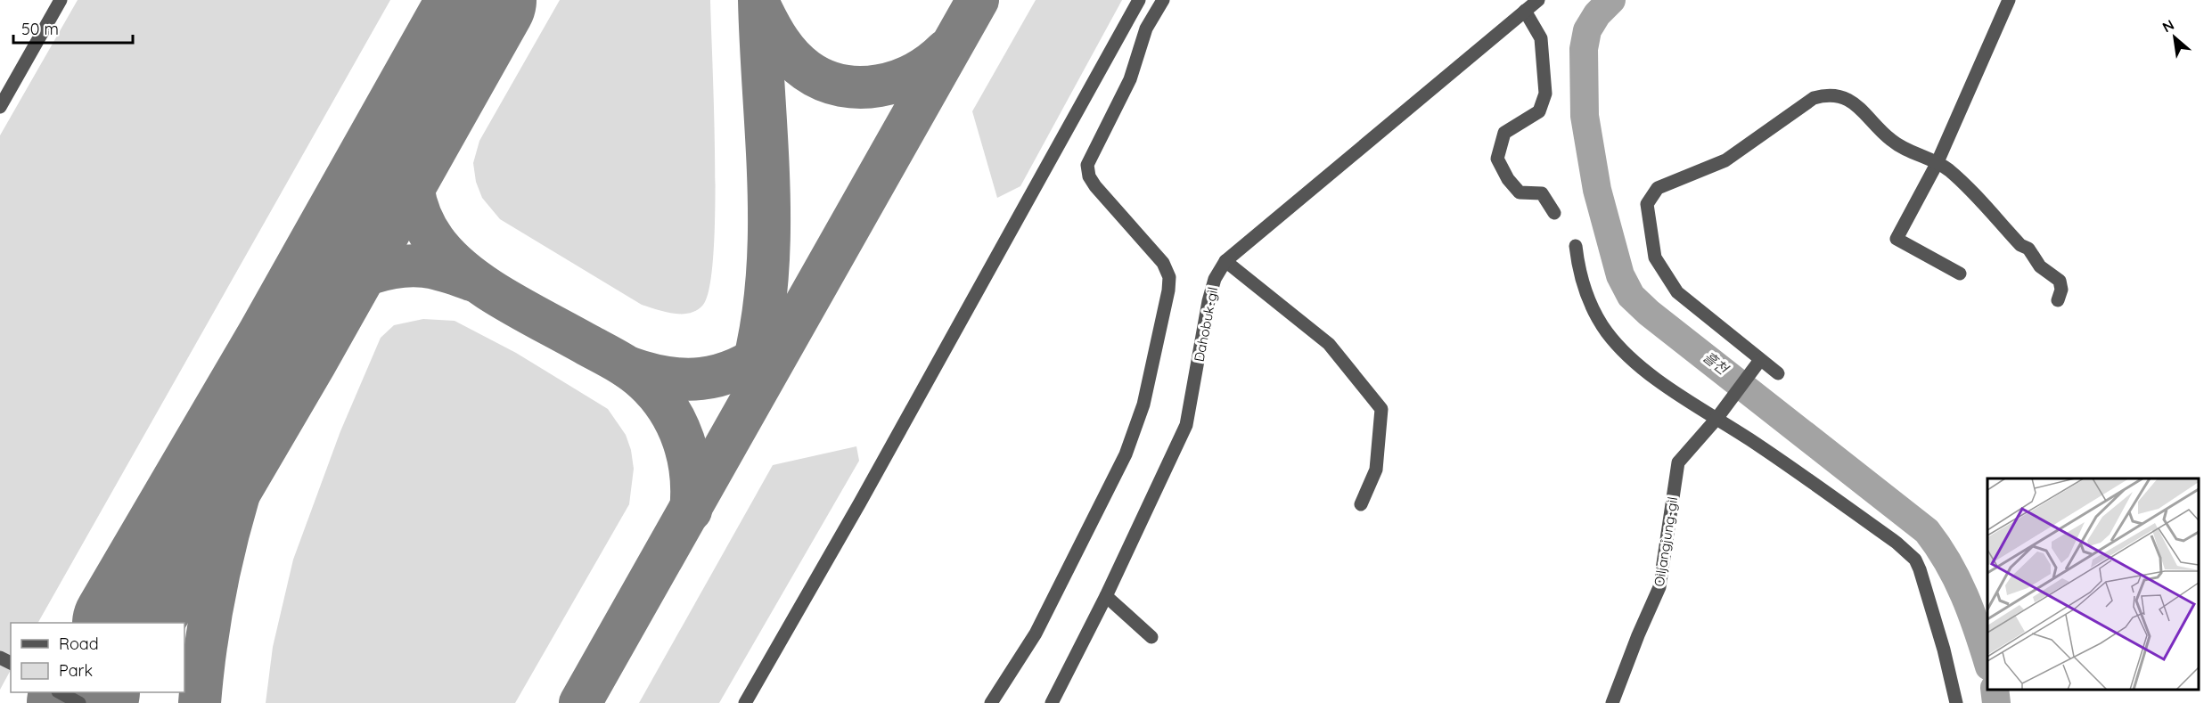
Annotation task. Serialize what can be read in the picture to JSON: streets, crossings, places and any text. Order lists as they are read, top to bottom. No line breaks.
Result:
{"streets":{"street":["Dahobuk-gil","Oiljangjung-gil"]},"water":["흘천"],"legend":["Road","Park"],"scale_bar":"50 m","north":"top left"}
